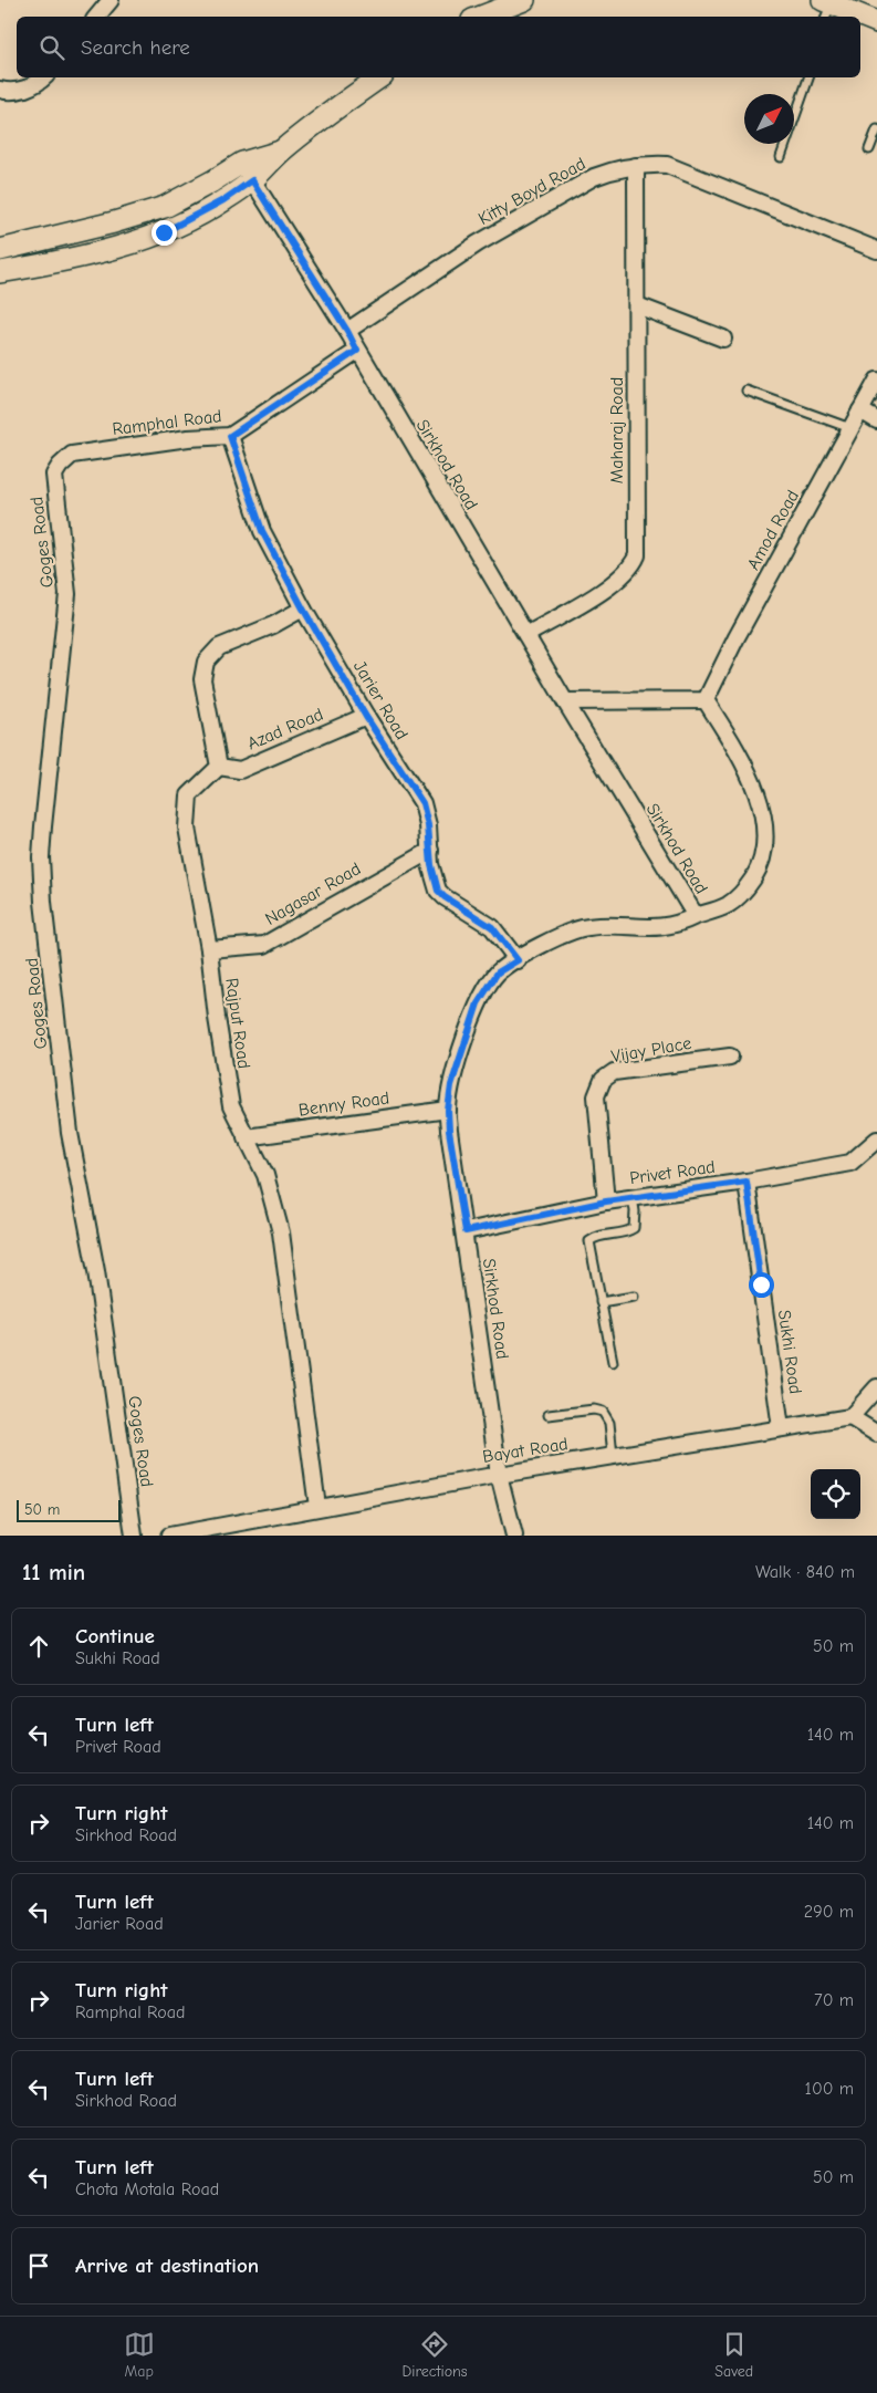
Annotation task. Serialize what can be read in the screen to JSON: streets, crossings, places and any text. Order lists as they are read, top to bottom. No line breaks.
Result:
{"streets":{"street":["Kitty Boyd Road","Ramphal Road","Maharaj Road","Sirkhod Road","Amod Road","Goges Road","Jarier Road","Azad Road","Nagasar Road","Rajput Road","Vijay Place","Benny Road","Privet Road","Sukhi Road","Bayat Road"]},"crossings":[["Kitty Boyd Road","Maharaj Road"],["Kitty Boyd Road","Sirkhod Road"],["Ramphal Road","Sirkhod Road"],["Ramphal Road","Goges Road"],["Ramphal Road","Jarier Road"],["Maharaj Road","Sirkhod Road"],["Sirkhod Road","Jarier Road"],["Sirkhod Road","Benny Road"],["Sirkhod Road","Privet Road"],["Sirkhod Road","Bayat Road"],["Jarier Road","Azad Road"],["Jarier Road","Nagasar Road"],["Azad Road","Rajput Road"],["Nagasar Road","Rajput Road"],["Rajput Road","Benny Road"],["Rajput Road","Bayat Road"],["Vijay Place","Privet Road"],["Privet Road","Sukhi Road"],["Sukhi Road","Bayat Road"]],"scale_bar":"50 m","north":"top right","page":{"search":"Search here","scale":"50 m","heading":["11 min","Walk · 840 m"],"list":[["Continue","Sukhi Road","50 m"],["Turn left","Privet Road","140 m"],["Turn right","Sirkhod Road","140 m"],["Turn left","Jarier Road","290 m"],["Turn right","Ramphal Road","70 m"],["Turn left","Sirkhod Road","100 m"],["Turn left","Chota Motala Road","50 m"],"Arrive at destination"],"nav":["Map","Directions","Saved"]}}
